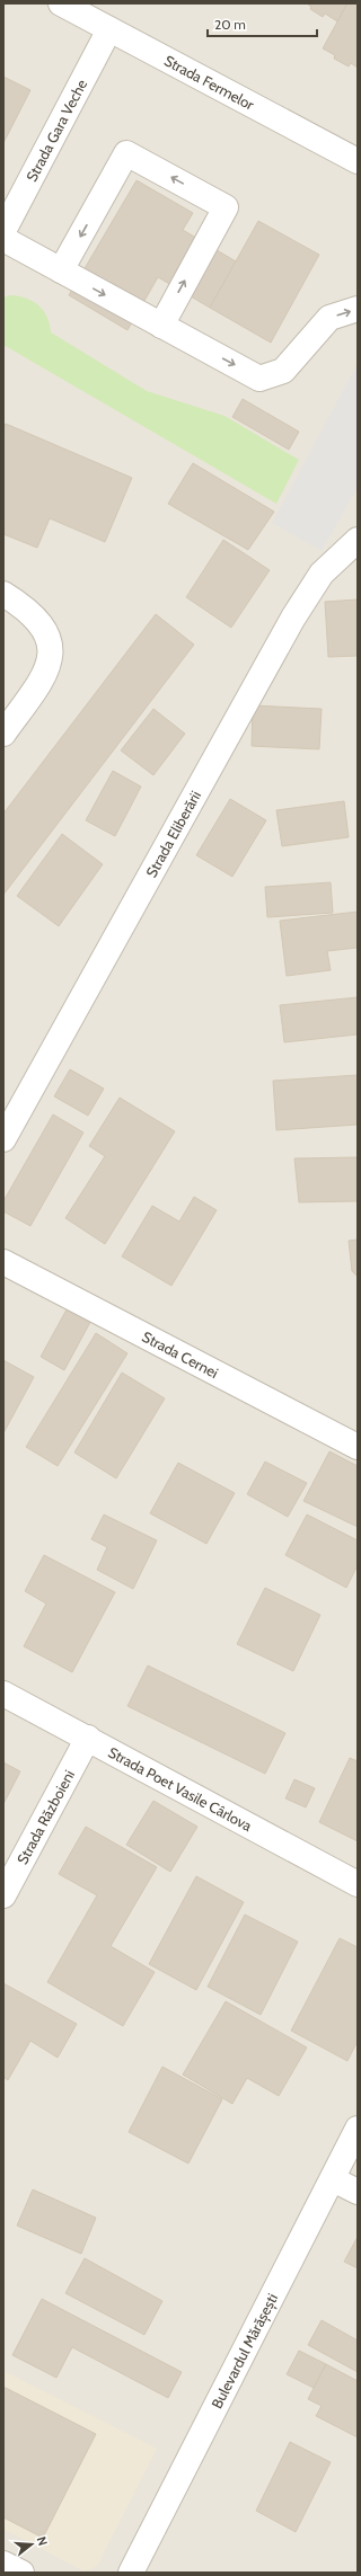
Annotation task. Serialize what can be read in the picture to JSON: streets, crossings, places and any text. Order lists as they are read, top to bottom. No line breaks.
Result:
{"streets":{"street":["Strada Fermelor","Strada Gara Veche","Strada Eliberării","Strada Cernei","Strada Poet Vasile Cârlova","Strada Războieni","Bulevardul Mărășești"]},"crossings":[["Strada Fermelor","Strada Gara Veche"],["Strada Poet Vasile Cârlova","Strada Războieni"]],"scale_bar":"20 m","north":"right"}
